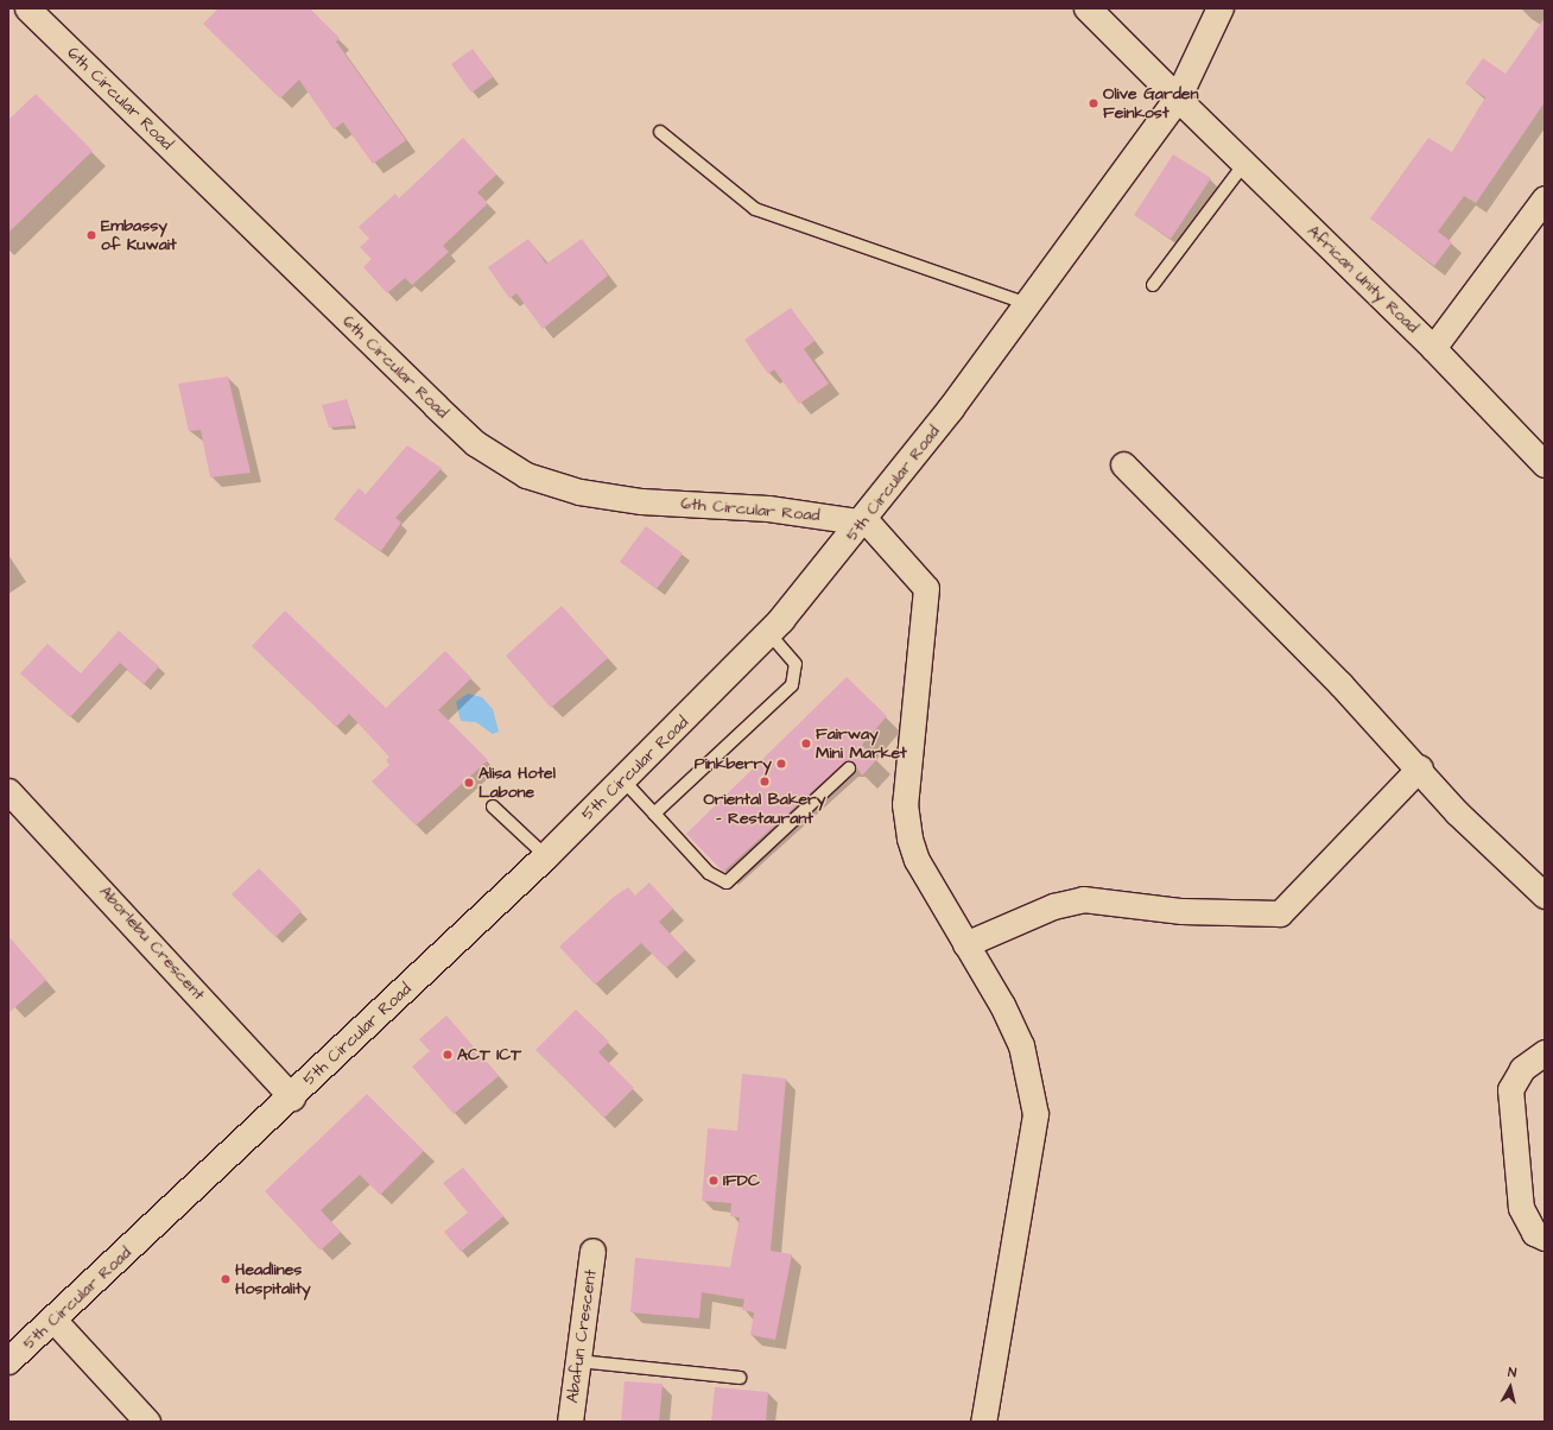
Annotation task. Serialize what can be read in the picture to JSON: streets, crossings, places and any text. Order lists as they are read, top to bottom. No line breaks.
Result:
{"streets":{"street":["6th Circular Road","African Unity Road","5th Circular Road","Aborlebu Crescent","Abafun Crescent"]},"crossings":[["6th Circular Road","5th Circular Road"],["African Unity Road","5th Circular Road"],["5th Circular Road","Aborlebu Crescent"]],"places":["Olive Garden Feinkost","Embassy of Kuwait","Fairway Mini Market","Pinkberry","Oriental Bakery - Restaurant","Alisa Hotel Labone","ACT ICT","IFDC","Headlines Hospitality"],"north":"top"}
